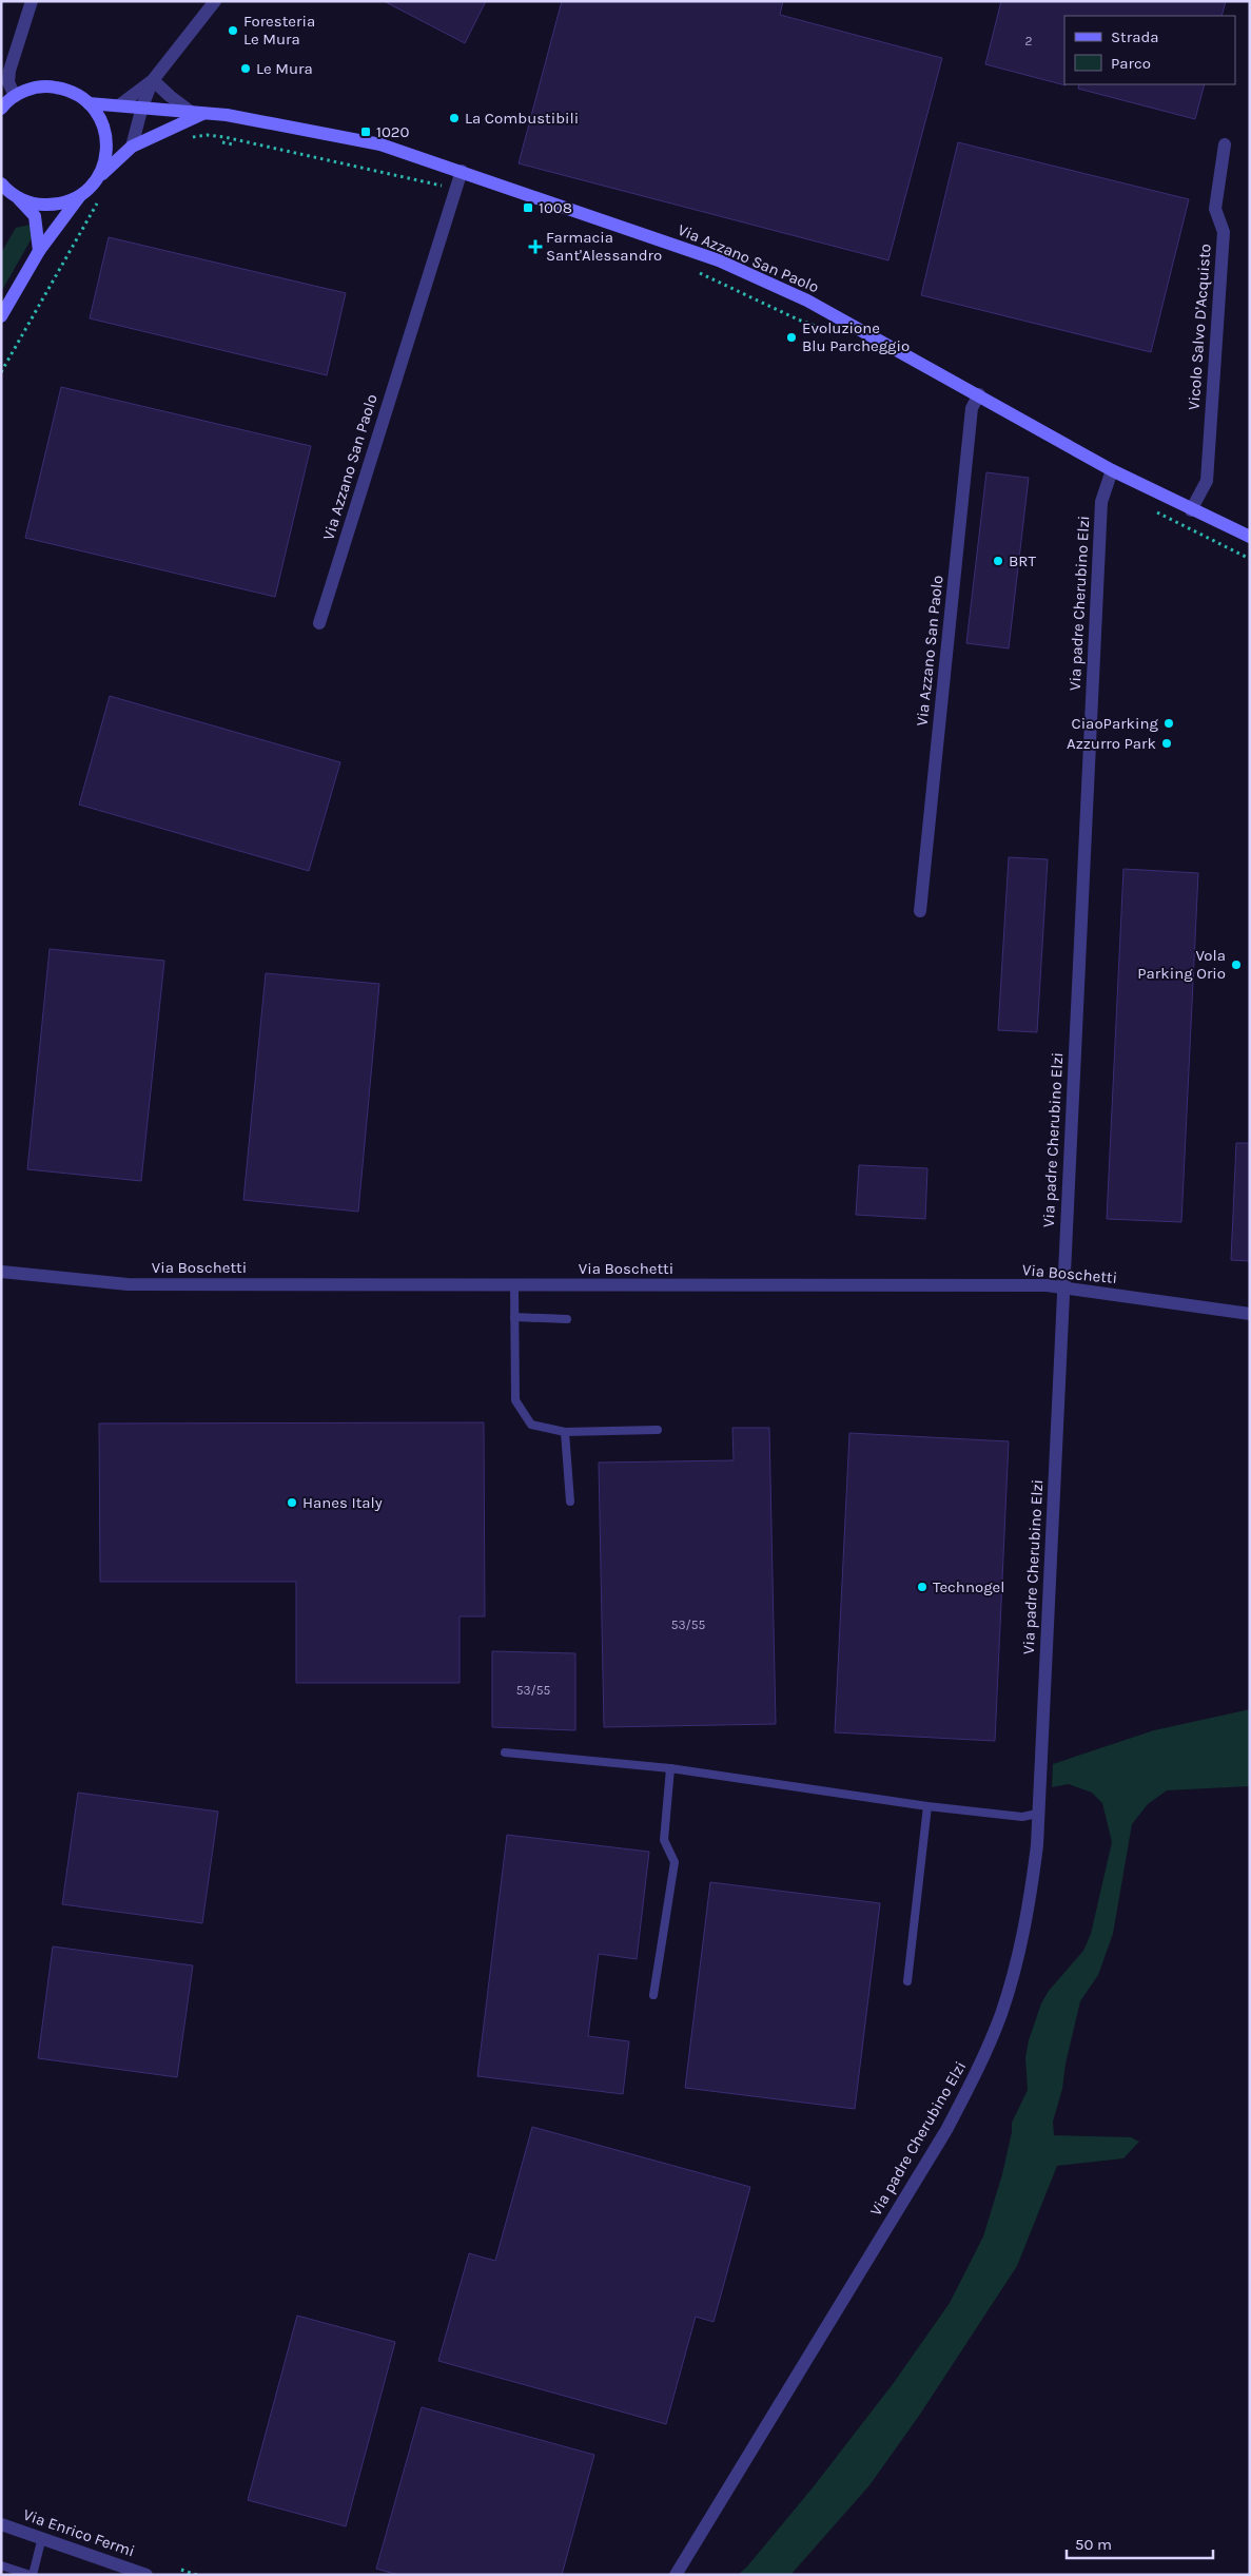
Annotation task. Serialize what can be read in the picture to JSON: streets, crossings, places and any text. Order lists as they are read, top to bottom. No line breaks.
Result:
{"streets":{"street":["Via Azzano San Paolo","Vicolo Salvo D'Acquisto","Via padre Cherubino Elzi","Via Boschetti","Via Enrico Fermi"]},"crossings":[["Via Azzano San Paolo","Vicolo Salvo D'Acquisto"],["Via Azzano San Paolo","Via padre Cherubino Elzi"],["Via padre Cherubino Elzi","Via Boschetti"]],"places":{"other":["Foresteria Le Mura","Le Mura","La Combustibili","Evoluzione Blu Parcheggio","BRT","CiaoParking","Azzurro Park","Vola Parking Orio","Hanes Italy","Technogel"],"transit":["1020","1008"],"health":["Farmacia Sant'Alessandro"]},"house_numbers":["2","53/55","53/55"],"legend":["Strada","Parco"],"scale_bar":"50 m"}
